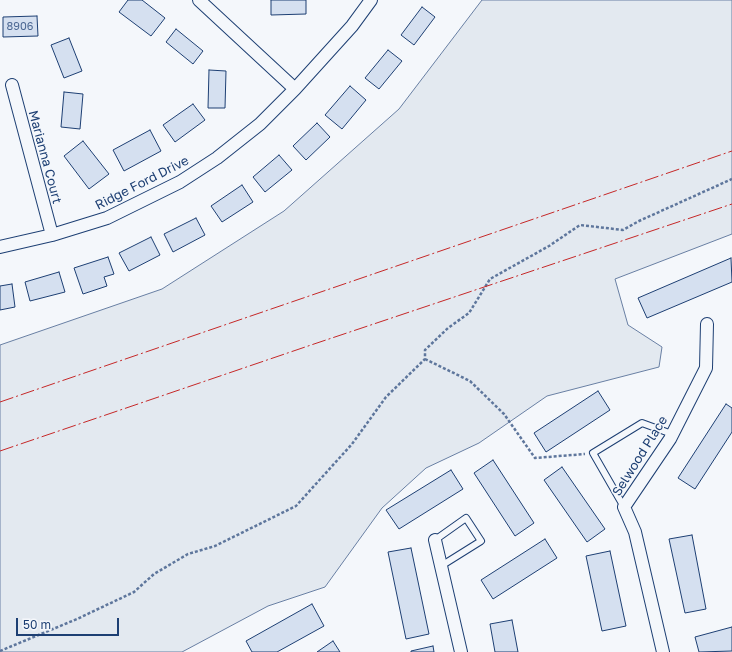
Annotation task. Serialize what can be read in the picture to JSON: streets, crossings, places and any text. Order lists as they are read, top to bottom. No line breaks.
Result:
{"streets":{"street":["Marianna Court","Ridge Ford Drive","Selwood Place"]},"crossings":[["Marianna Court","Ridge Ford Drive"]],"house_numbers":["8906"],"scale_bar":"50 m"}
